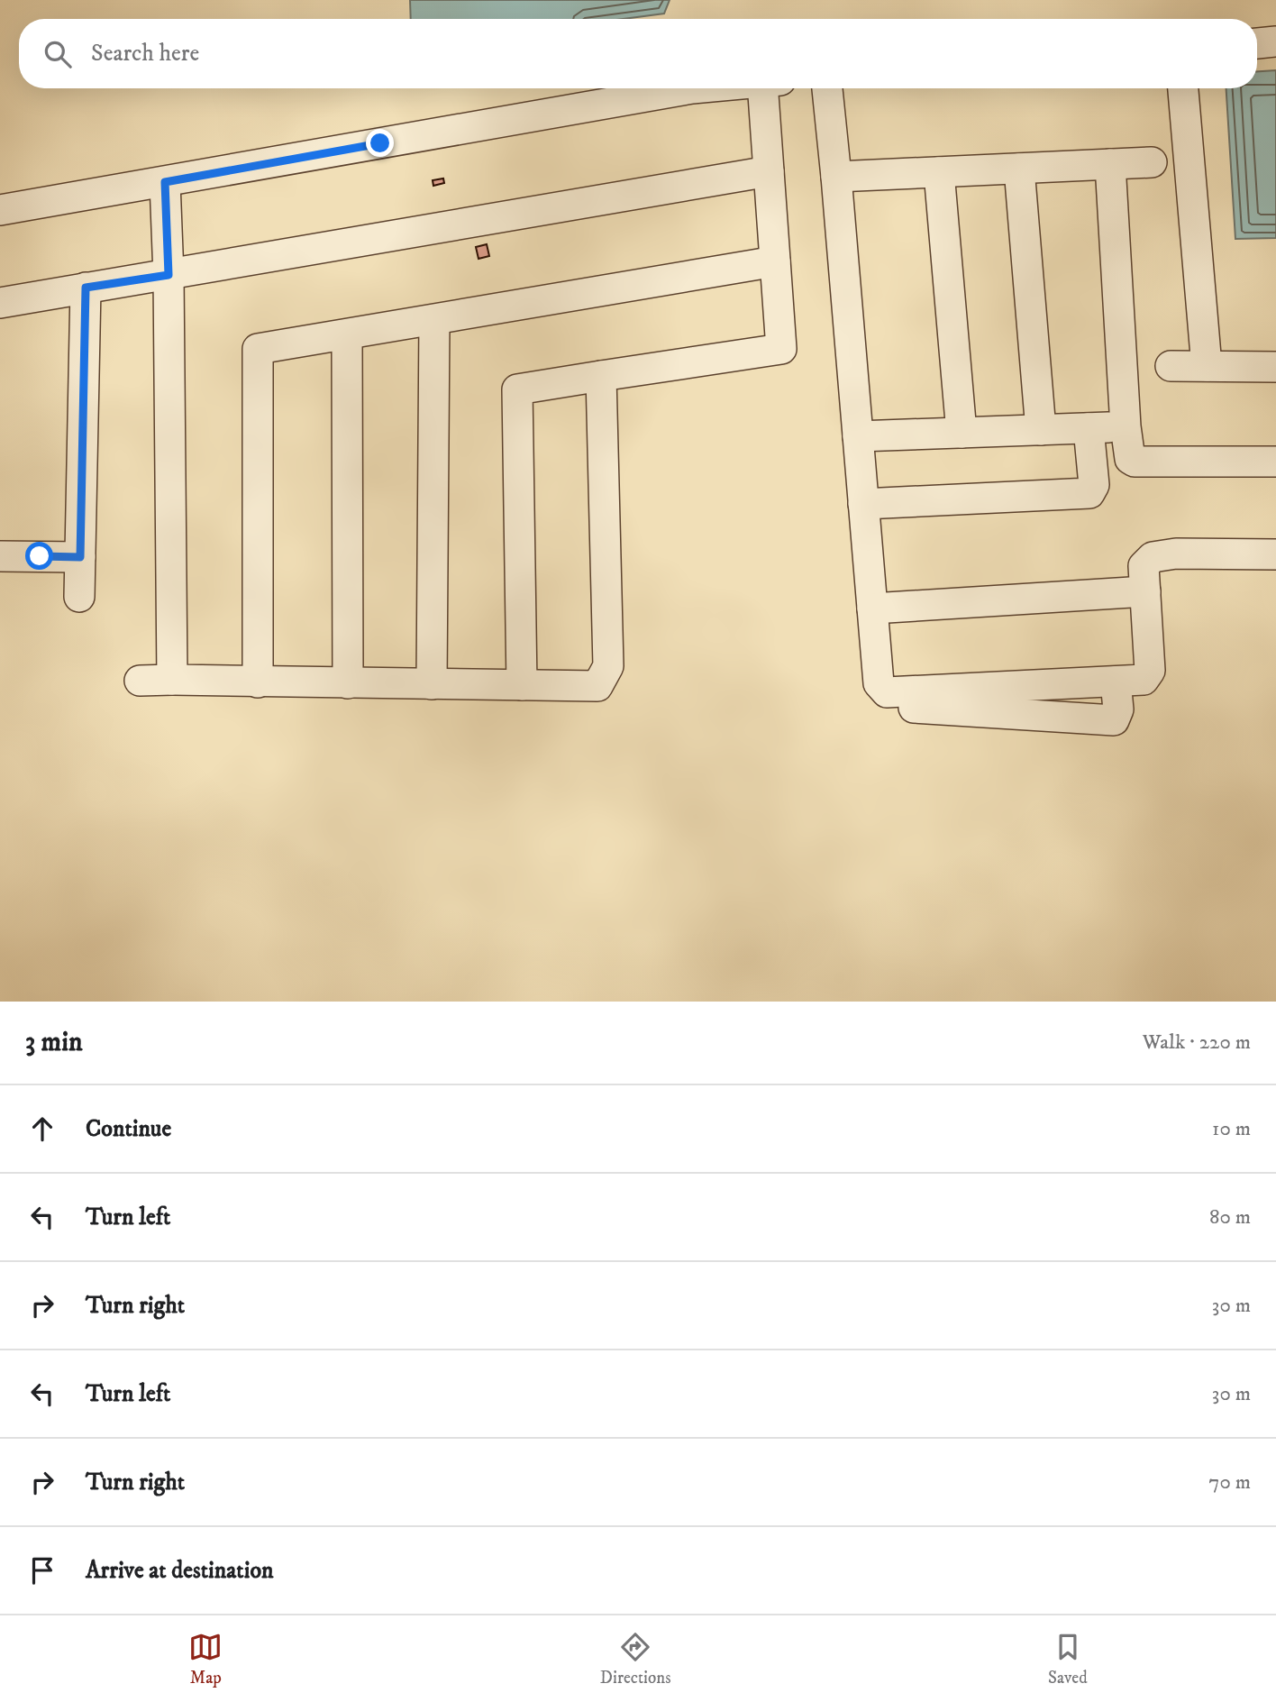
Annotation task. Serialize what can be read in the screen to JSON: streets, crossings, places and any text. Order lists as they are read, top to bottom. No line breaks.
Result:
{"page":{"search":"Search here","heading":["3 min","Walk · 220 m"],"list":[["Continue","10 m"],["Turn left","80 m"],["Turn right","30 m"],["Turn left","30 m"],["Turn right","70 m"],"Arrive at destination"],"nav":["Map","Directions","Saved"]}}
